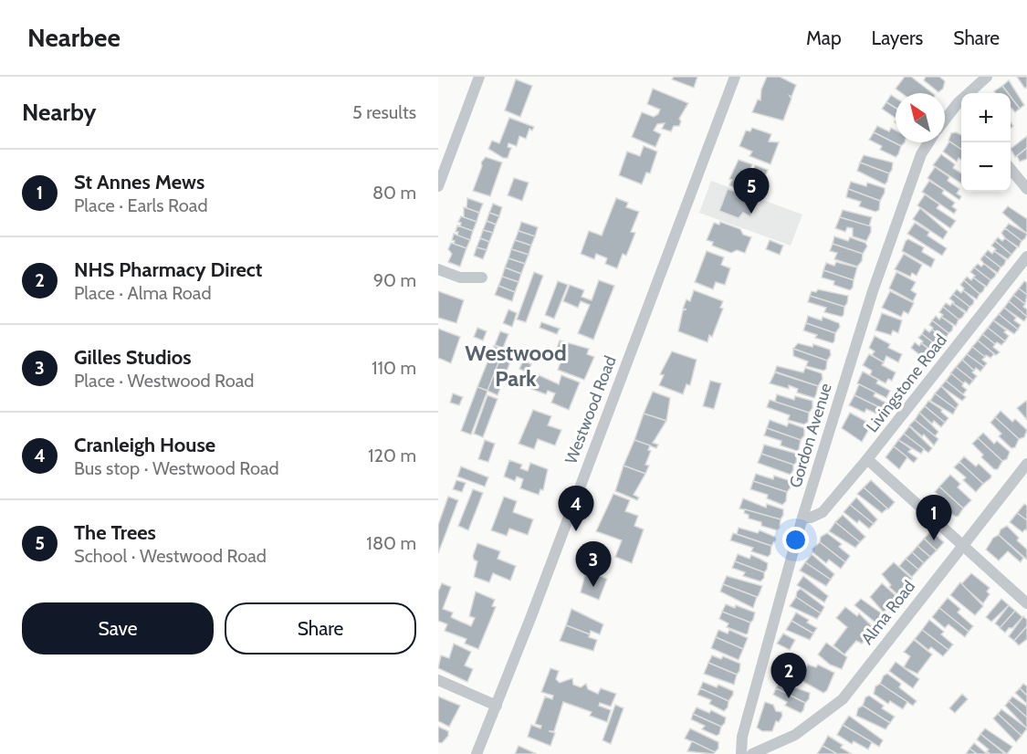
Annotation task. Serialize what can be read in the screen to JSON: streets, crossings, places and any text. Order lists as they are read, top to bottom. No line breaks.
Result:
{"streets":{"street":["Livingstone Road","Westwood Road","Gordon Avenue","Alma Road"]},"crossings":[["Livingstone Road","Gordon Avenue"]],"districts":["Westwood Park"],"north":"top left","page":{"header":"Nearbee","nav":["Map","Layers","Share"],"heading":["Nearby","5 results"],"map_buttons":["+","−"],"list":[{"mark":"1","name":"St Annes Mews","note":"Place · Earls Road","value":"80 m"},{"mark":"2","name":"NHS Pharmacy Direct","note":"Place · Alma Road","value":"90 m"},{"mark":"3","name":"Gilles Studios","note":"Place · Westwood Road","value":"110 m"},{"mark":"4","name":"Cranleigh House","note":"Bus stop · Westwood Road","value":"120 m"},{"mark":"5","name":"The Trees","note":"School · Westwood Road","value":"180 m"}],"pins":["5","4","1","3","2"],"buttons":["Save","Share"]}}
